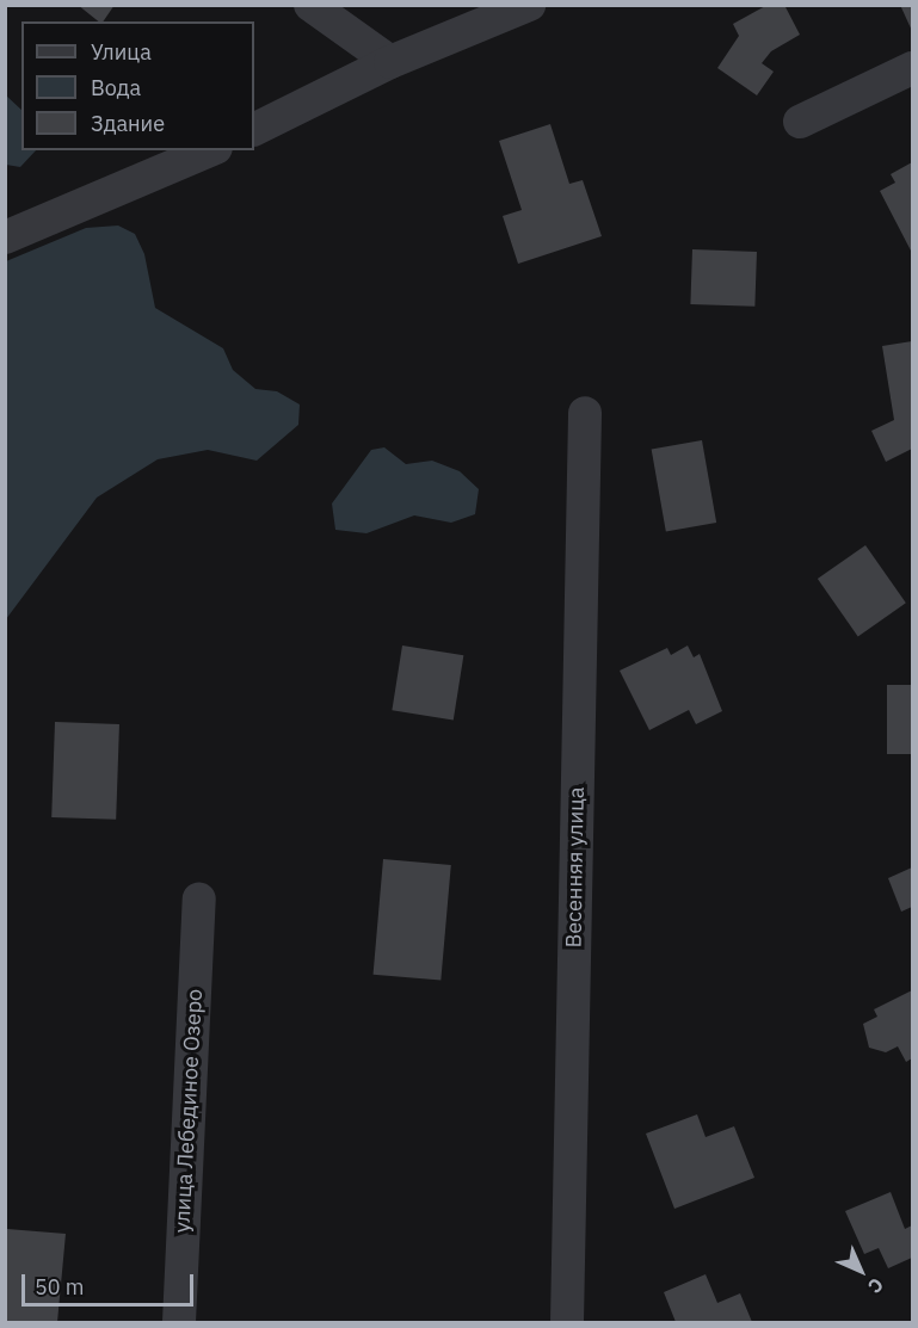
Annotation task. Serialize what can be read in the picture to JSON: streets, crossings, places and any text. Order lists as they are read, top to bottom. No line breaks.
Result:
{"streets":{"street":["Весенняя улица","улица Лебединое Озеро"]},"legend":["Улица","Вода","Здание"],"scale_bar":"50 m","north":"bottom right"}
